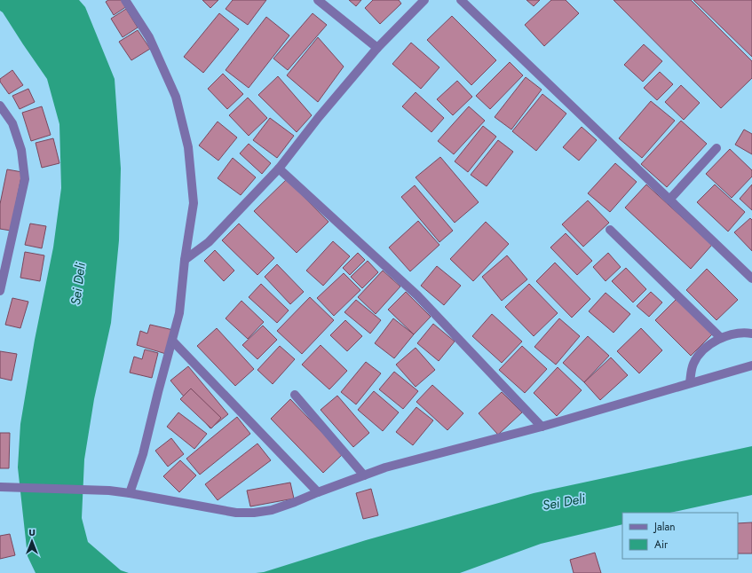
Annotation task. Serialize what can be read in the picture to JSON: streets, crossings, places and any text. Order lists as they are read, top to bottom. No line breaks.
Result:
{"water":["Sei Deli"],"legend":["Jalan","Air"],"north":"top"}
